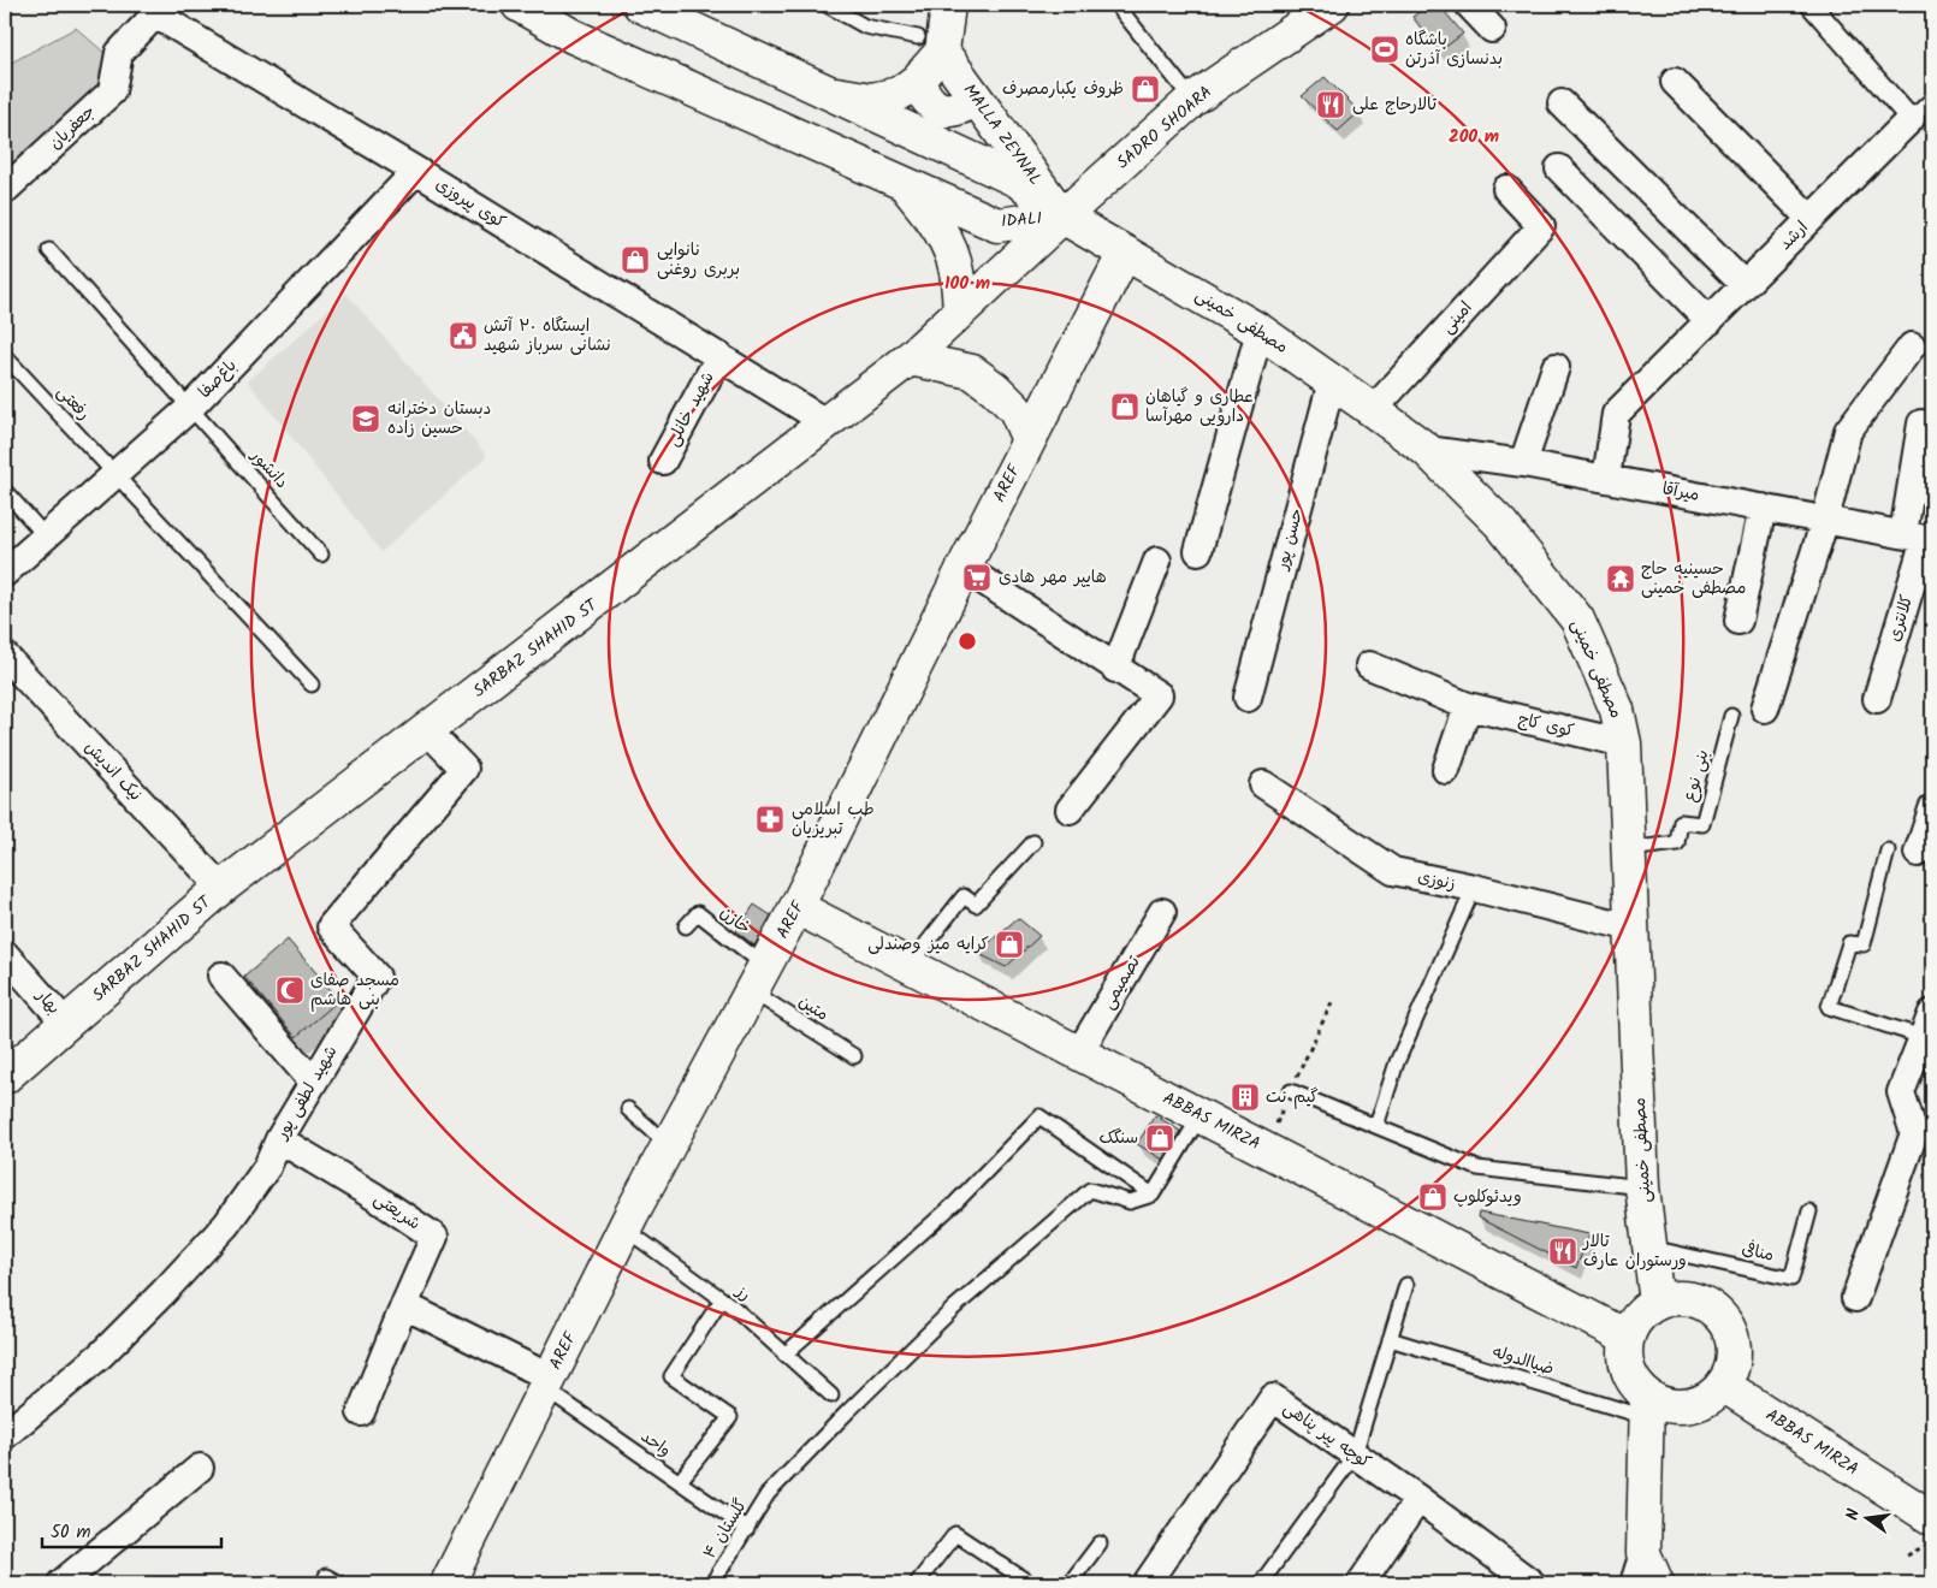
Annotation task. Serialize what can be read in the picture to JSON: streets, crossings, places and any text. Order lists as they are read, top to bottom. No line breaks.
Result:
{"streets":{"main road":["SADRO SHOARA","MALLA ZEYNAL","IDALI","مصطفی خمینی","AREF","SARBAZ SHAHID ST","ABBAS MIRZA"],"street":["جعفریان","کوی پیروزی","ارشد","امینی","باغ‌صفا","شهید خانلی","میرآقا","حسن پور","کلانتری","کوی کاج","نیک اندیش","زنوزی","تصمیمی","بهار","شهید لطفی پور","شریعتی","کوچه پیر پناهی"],"lane":["رفعتی","دانشور","بنی نوع","خازن","متین","منافی","رز","ضیاالدوله","واحد","گلستان ۴"]},"crossings":[["جعفریان","کوی پیروزی"],["SADRO SHOARA","MALLA ZEYNAL"],["SADRO SHOARA","IDALI"],["SADRO SHOARA","مصطفی خمینی"],["SADRO SHOARA","SARBAZ SHAHID ST"],["MALLA ZEYNAL","IDALI"],["MALLA ZEYNAL","مصطفی خمینی"],["MALLA ZEYNAL","SARBAZ SHAHID ST"],["کوی پیروزی","باغ‌صفا"],["کوی پیروزی","شهید خانلی"],["کوی پیروزی","SARBAZ SHAHID ST"],["IDALI","مصطفی خمینی"],["IDALI","SARBAZ SHAHID ST"],["ارشد","میرآقا"],["امینی","مصطفی خمینی"],["مصطفی خمینی","AREF"],["مصطفی خمینی","میرآقا"],["مصطفی خمینی","حسن پور"],["مصطفی خمینی","SARBAZ SHAHID ST"],["مصطفی خمینی","کوی کاج"],["مصطفی خمینی","بنی نوع"],["مصطفی خمینی","زنوزی"],["مصطفی خمینی","ABBAS MIRZA"],["مصطفی خمینی","منافی"],["مصطفی خمینی","ضیاالدوله"],["باغ‌صفا","رفعتی"],["باغ‌صفا","دانشور"],["AREF","خازن"],["AREF","متین"],["AREF","ABBAS MIRZA"],["AREF","رز"],["AREF","واحد"],["میرآقا","کلانتری"],["SARBAZ SHAHID ST","نیک اندیش"],["SARBAZ SHAHID ST","بهار"],["SARBAZ SHAHID ST","شهید لطفی پور"],["خازن","متین"],["تصمیمی","ABBAS MIRZA"],["شهید لطفی پور","شریعتی"],["ABBAS MIRZA","ضیاالدوله"],["واحد","گلستان ۴"]],"places":{"sports":["باشگاه بدنسازی آذرتن"],"shop":["ظروف یکبارمصرف","نانوایی بربری روغنی","عطاری و گیاهان دارویی مهرآسا","کرایه میز وصندلی","سنگک","ویدئوکلوپ"],"restaurant":["تالارحاج علی","تالار ورستوران عارف"],"public building":["ایستگاه ۲۰ آتش نشانی سرباز شهید"],"school or university":["دبستان دخترانه حسین زاده"],"supermarket":["هایپر مهر هادی"],"temple":["حسینیه حاج مصطفی خمینی"],"pharmacy":["طب اسلامی تبریزیان"],"mosque":["مسجد صفای بنی هاشم"],"building":["گیم نت"]},"scale_bar":"50 m","north":"left","rings":["200 m","100 m"]}
